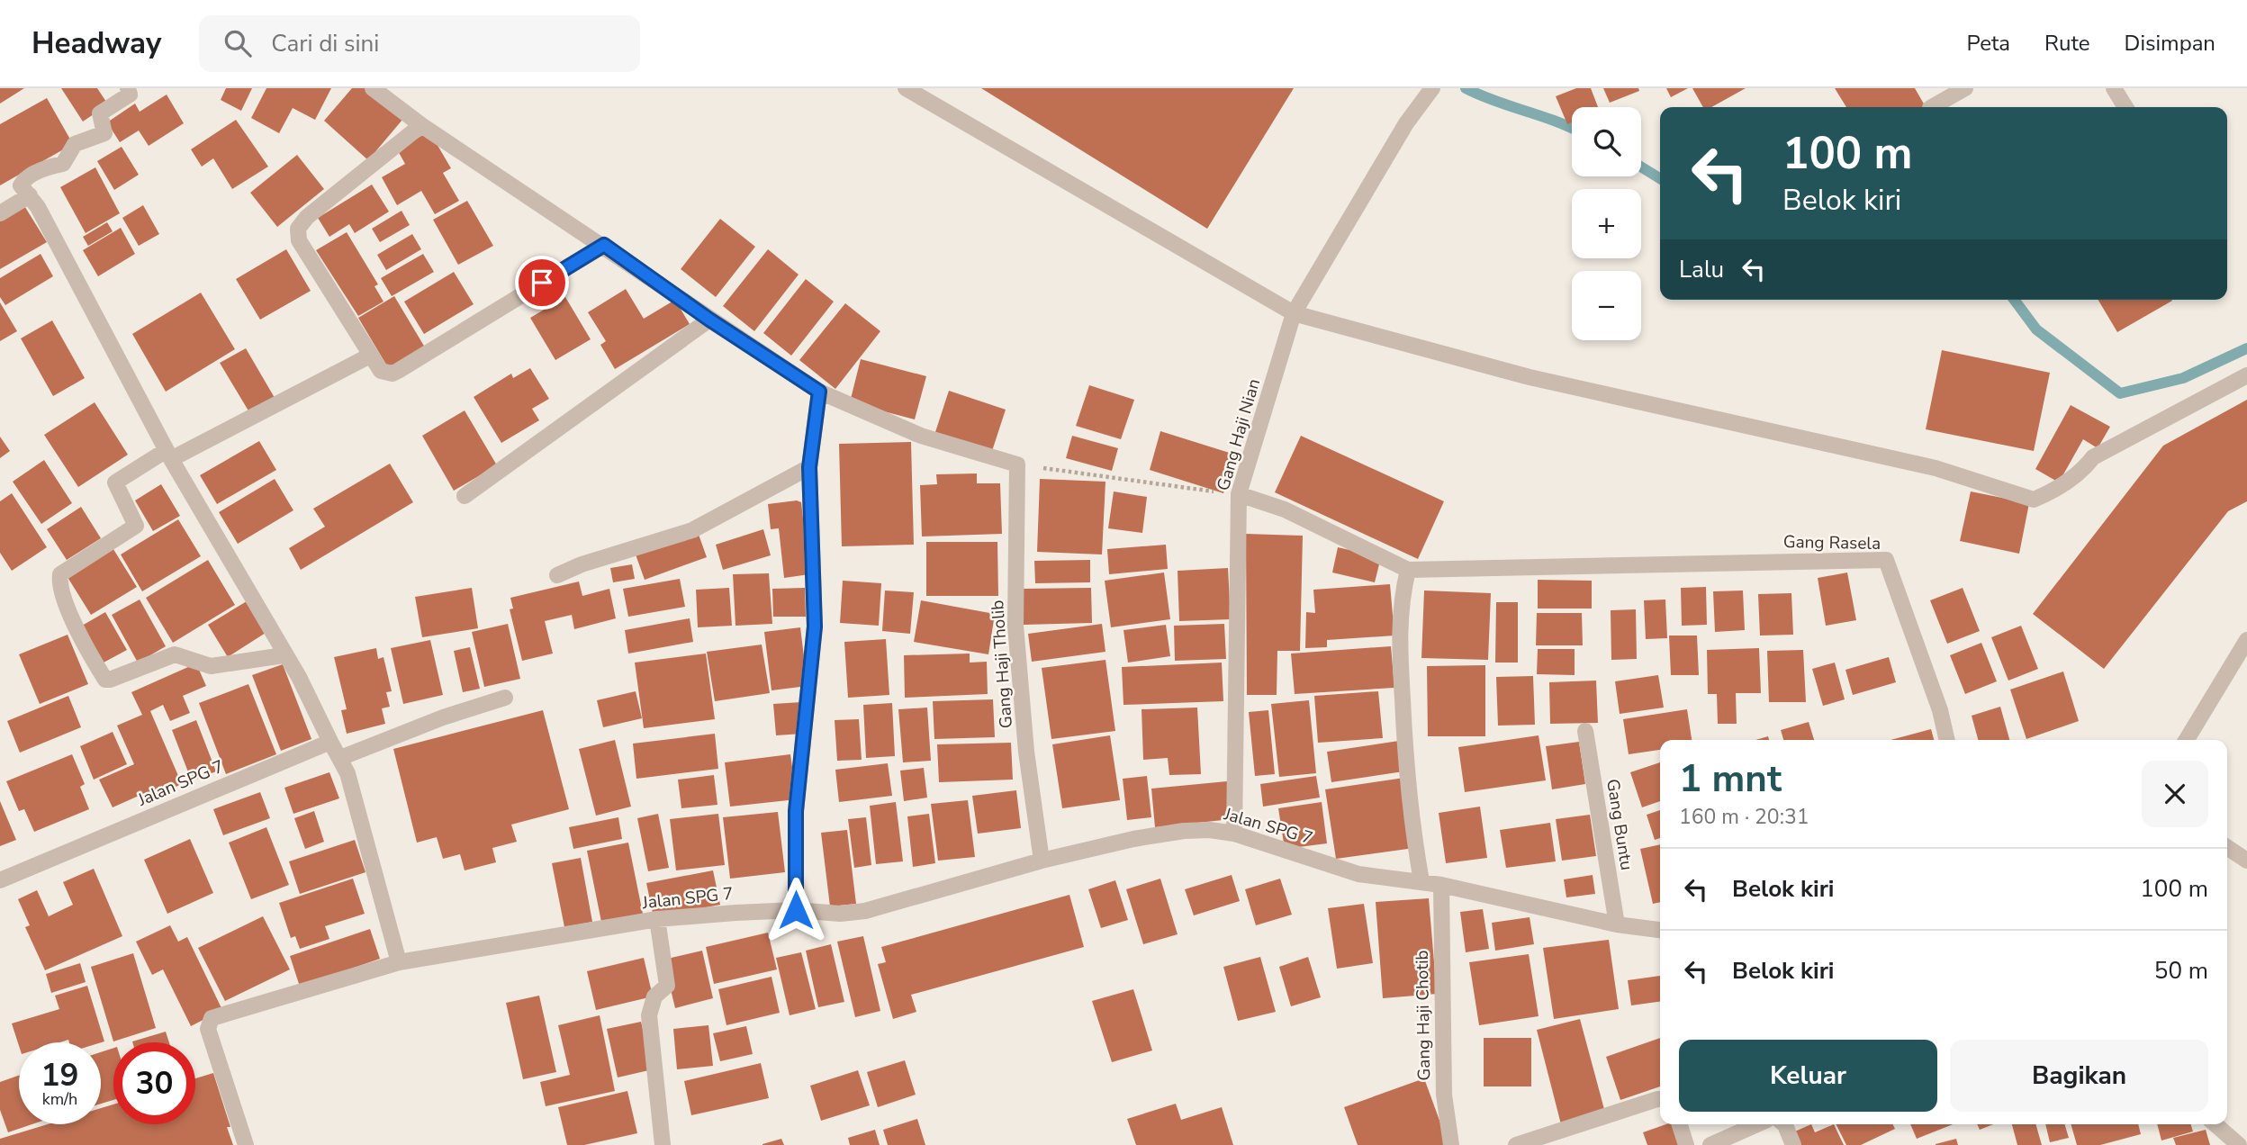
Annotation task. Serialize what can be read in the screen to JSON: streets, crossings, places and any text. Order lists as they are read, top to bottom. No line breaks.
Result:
{"streets":{"street":["Gang Haji Nian","Gang Rasela","Gang Haji Tholib","Jalan SPG 7","Gang Buntu","Gang Haji Chotib"]},"crossings":[["Gang Haji Nian","Jalan SPG 7"],["Gang Haji Tholib","Jalan SPG 7"],["Jalan SPG 7","Gang Buntu"],["Jalan SPG 7","Gang Haji Chotib"]],"page":{"header":"Headway","search":"Cari di sini","nav":["Peta","Rute","Disimpan"],"map_buttons":["+","−"],"turn":["100 m","Belok kiri"],"then":"Lalu","heading":["1 mnt","160 m · 20:31"],"list":[{"name":"Belok kiri","value":"100 m"},{"name":"Belok kiri","value":"50 m"}],"buttons":["Keluar","Bagikan"],"speed":"19 km/h","limit":"30"}}
